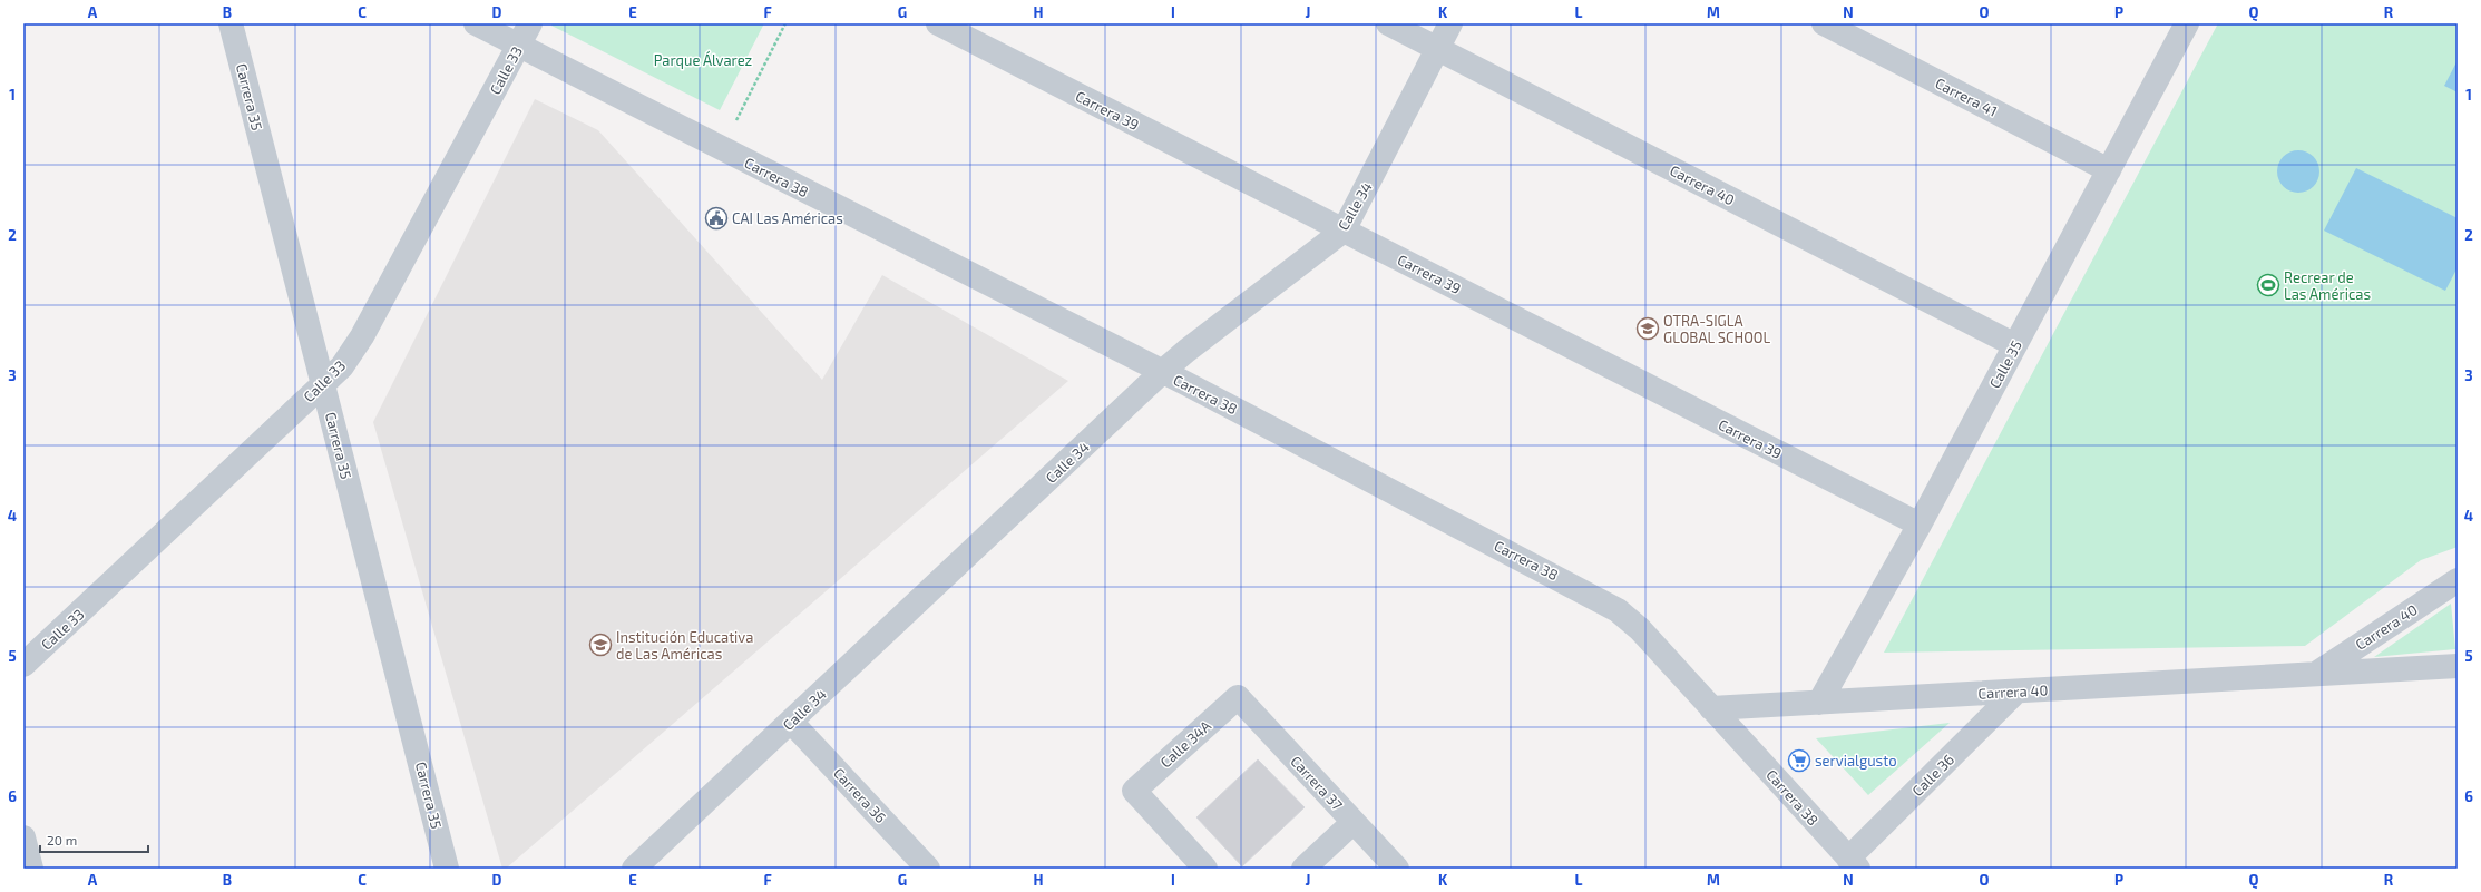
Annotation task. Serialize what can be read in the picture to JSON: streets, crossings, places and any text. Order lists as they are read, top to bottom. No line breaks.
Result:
{"streets":{"street":["Calle 33","Carrera 35","Carrera 41","Carrera 39","Carrera 38","Carrera 40","Calle 34","Calle 35","Calle 34A","Calle 36","Carrera 37","Carrera 36"]},"crossings":[["Calle 33","Carrera 35"],["Calle 33","Carrera 38"],["Carrera 41","Calle 35"],["Carrera 39","Calle 34"],["Carrera 39","Calle 35"],["Carrera 38","Carrera 40"],["Carrera 38","Calle 34"],["Carrera 38","Calle 36"],["Carrera 40","Calle 34"],["Carrera 40","Calle 35"],["Carrera 40","Calle 36"],["Calle 34","Carrera 36"],["Calle 34A","Carrera 37"]],"parks":["Parque Álvarez"],"places":{"public building":["CAI Las Américas"],"sports":["Recrear de Las Américas"],"school or university":["OTRA-SIGLA GLOBAL SCHOOL","Institución Educativa de Las Américas"],"supermarket":["servialgusto"]},"scale_bar":"20 m","grid":{"columns":["A","B","C","D","E","F","G","H","I","J","K","L","M","N","O","P","Q","R"],"rows":["1","2","3","4","5","6"]}}
